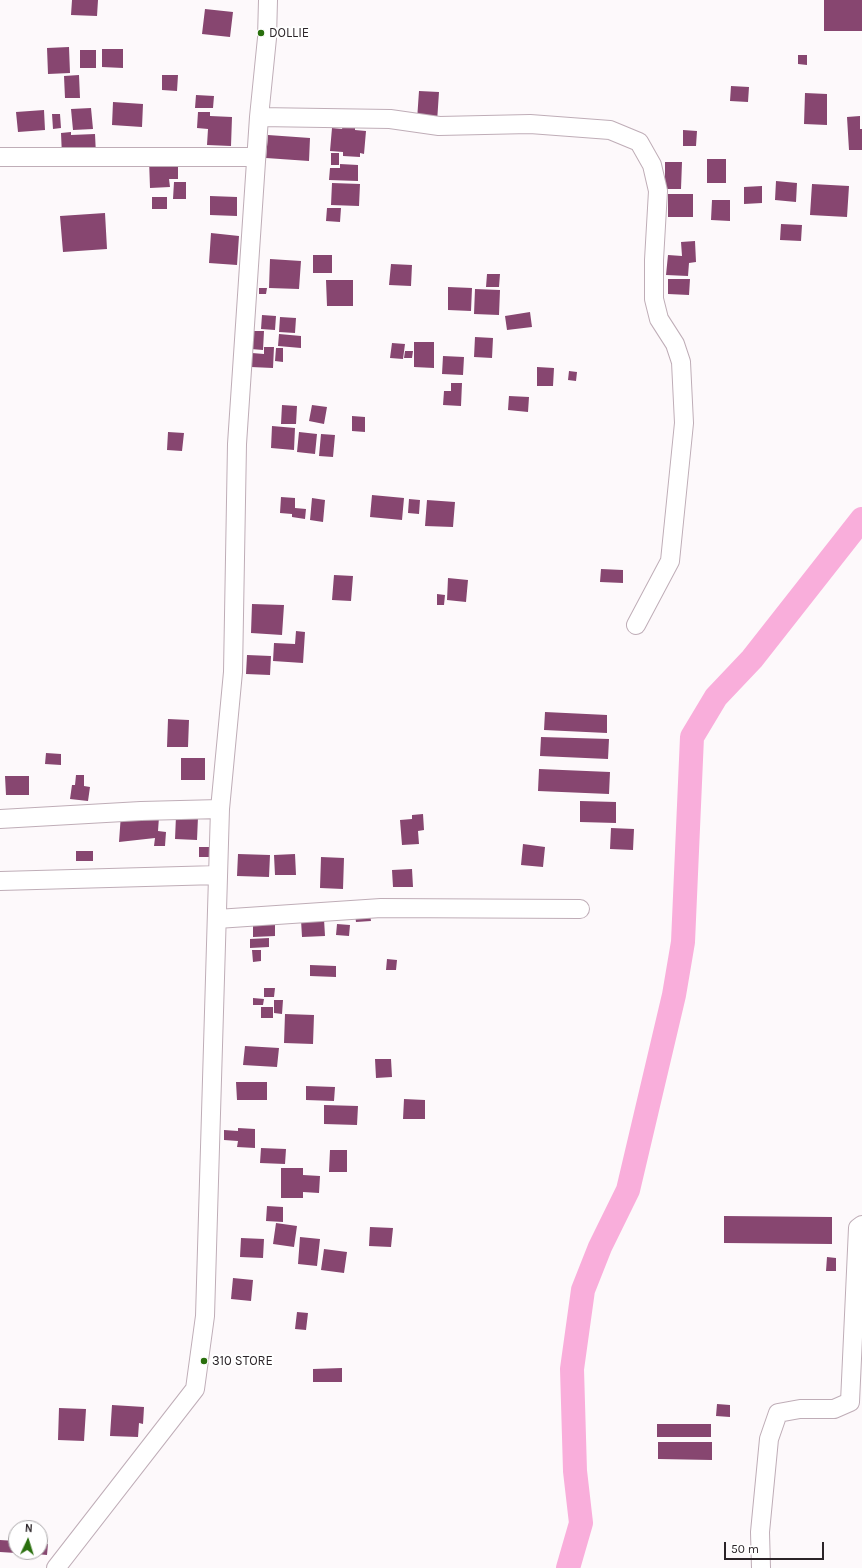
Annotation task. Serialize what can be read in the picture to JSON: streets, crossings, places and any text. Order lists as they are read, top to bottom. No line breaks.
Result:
{"places":["DOLLIE","310 STORE"],"scale_bar":"50 m","north":"top"}
